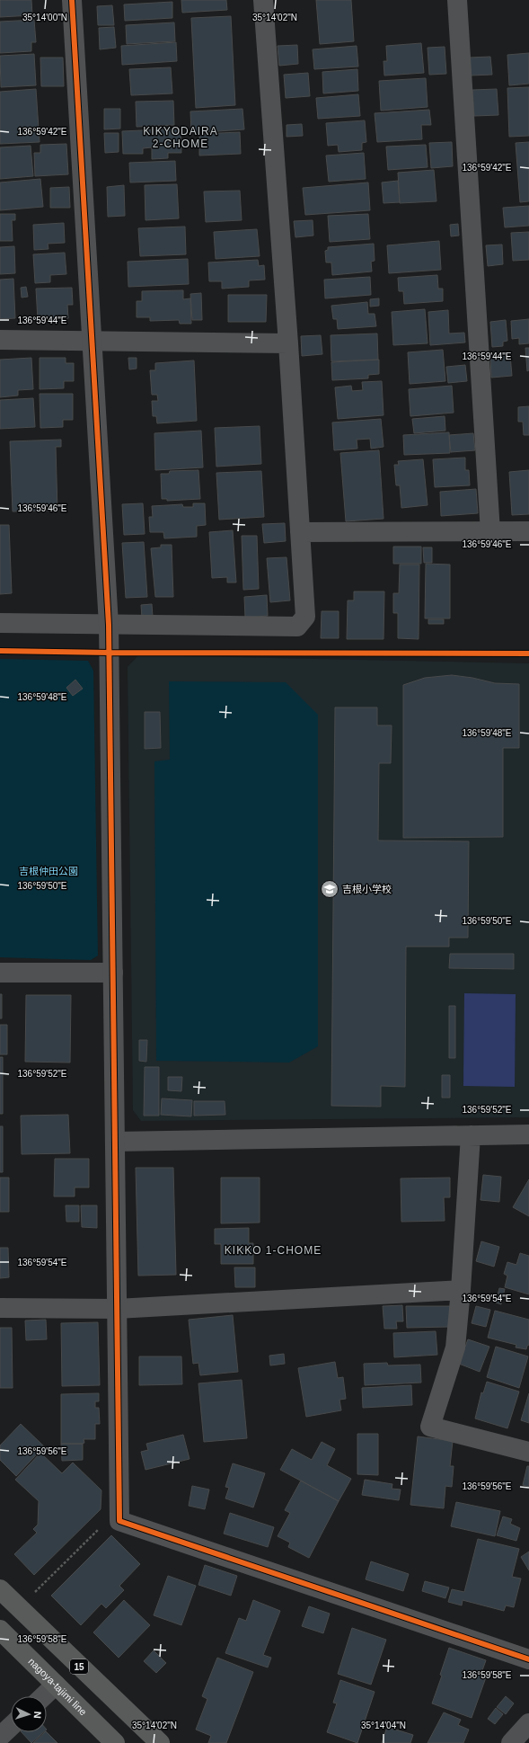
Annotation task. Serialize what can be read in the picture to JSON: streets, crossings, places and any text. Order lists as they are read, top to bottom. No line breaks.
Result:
{"streets":{"main road":["15","nagoya-tajimi line"]},"districts":["KIKYODAIRA 2-CHOME","KIKKO 1-CHOME"],"parks":["吉根仲田公園"],"places":{"school or university":["吉根小学校"]},"north":"right","coordinates":["35°14'00\"N","35°14'02\"N","136°59'42\"E","136°59'44\"E","136°59'46\"E","136°59'48\"E","136°59'50\"E","136°59'52\"E","136°59'54\"E","136°59'56\"E","136°59'58\"E","35°14'04\"N"]}
